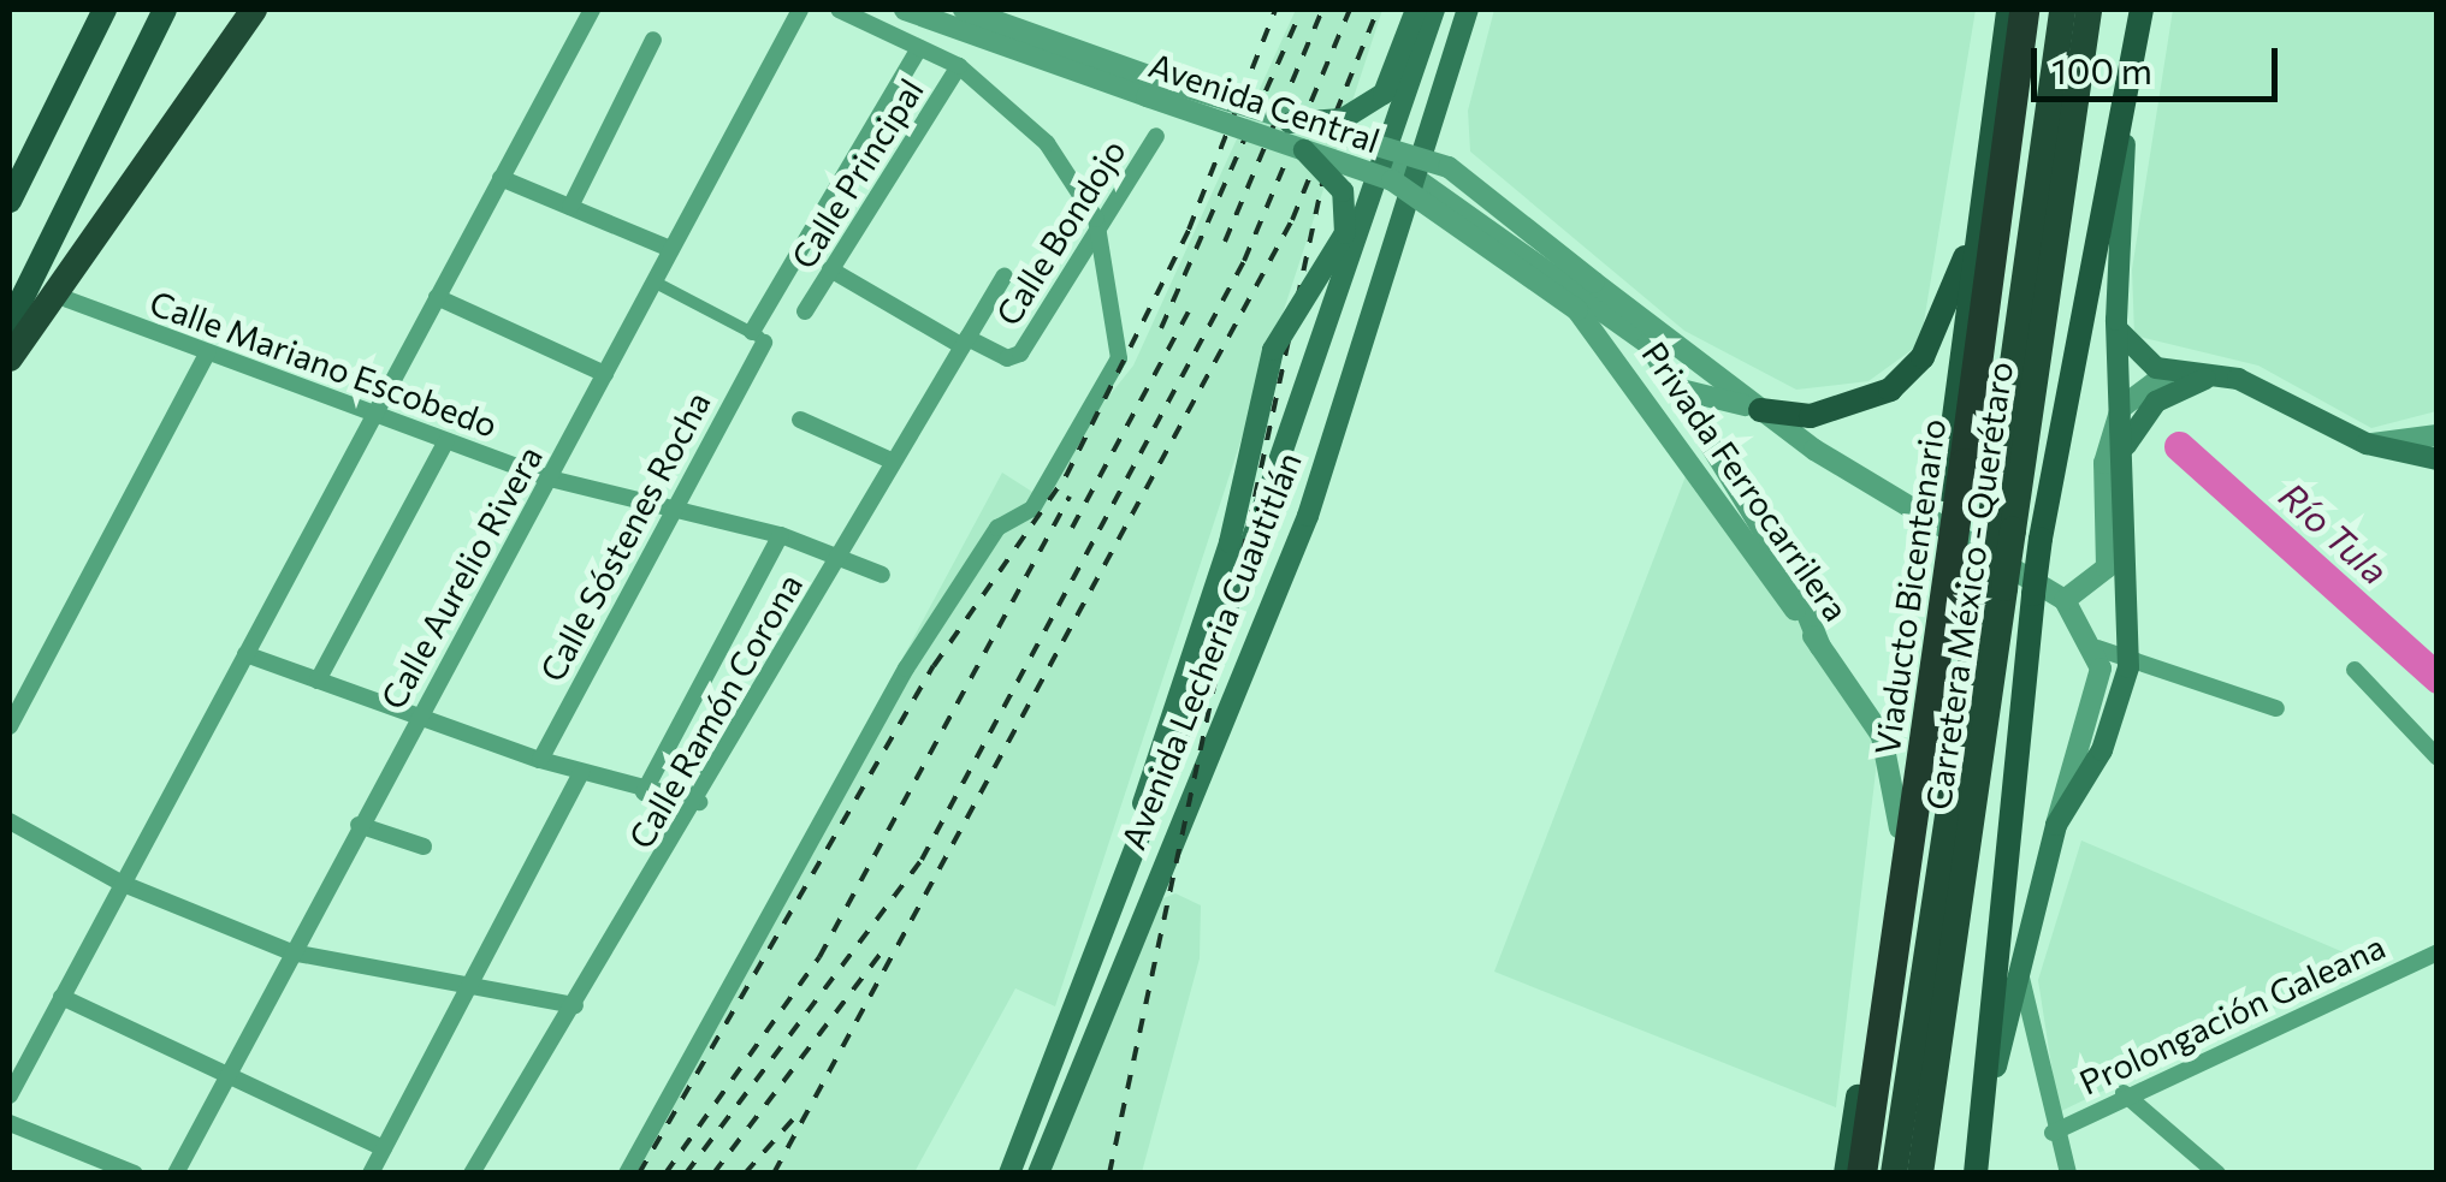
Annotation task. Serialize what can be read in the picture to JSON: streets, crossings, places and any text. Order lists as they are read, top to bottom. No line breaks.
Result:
{"streets":{"highway":["Carretera México - Querétaro","Viaducto Bicentenario"],"main road":["Avenida Lecheria Cuautitlán"],"street":["Avenida Central","Calle Principal","Calle Bondojo","Calle Mariano Escobedo","Privada Ferrocarrilera","Calle Sóstenes Rocha","Calle Aurelio Rivera","Calle Ramón Corona","Prolongación Galeana"]},"crossings":[["Avenida Central","Privada Ferrocarrilera"],["Calle Bondojo","Calle Ramón Corona"],["Calle Mariano Escobedo","Calle Sóstenes Rocha"],["Calle Mariano Escobedo","Calle Aurelio Rivera"],["Calle Mariano Escobedo","Calle Ramón Corona"]],"water":["Río Tula"],"scale_bar":"100 m"}
